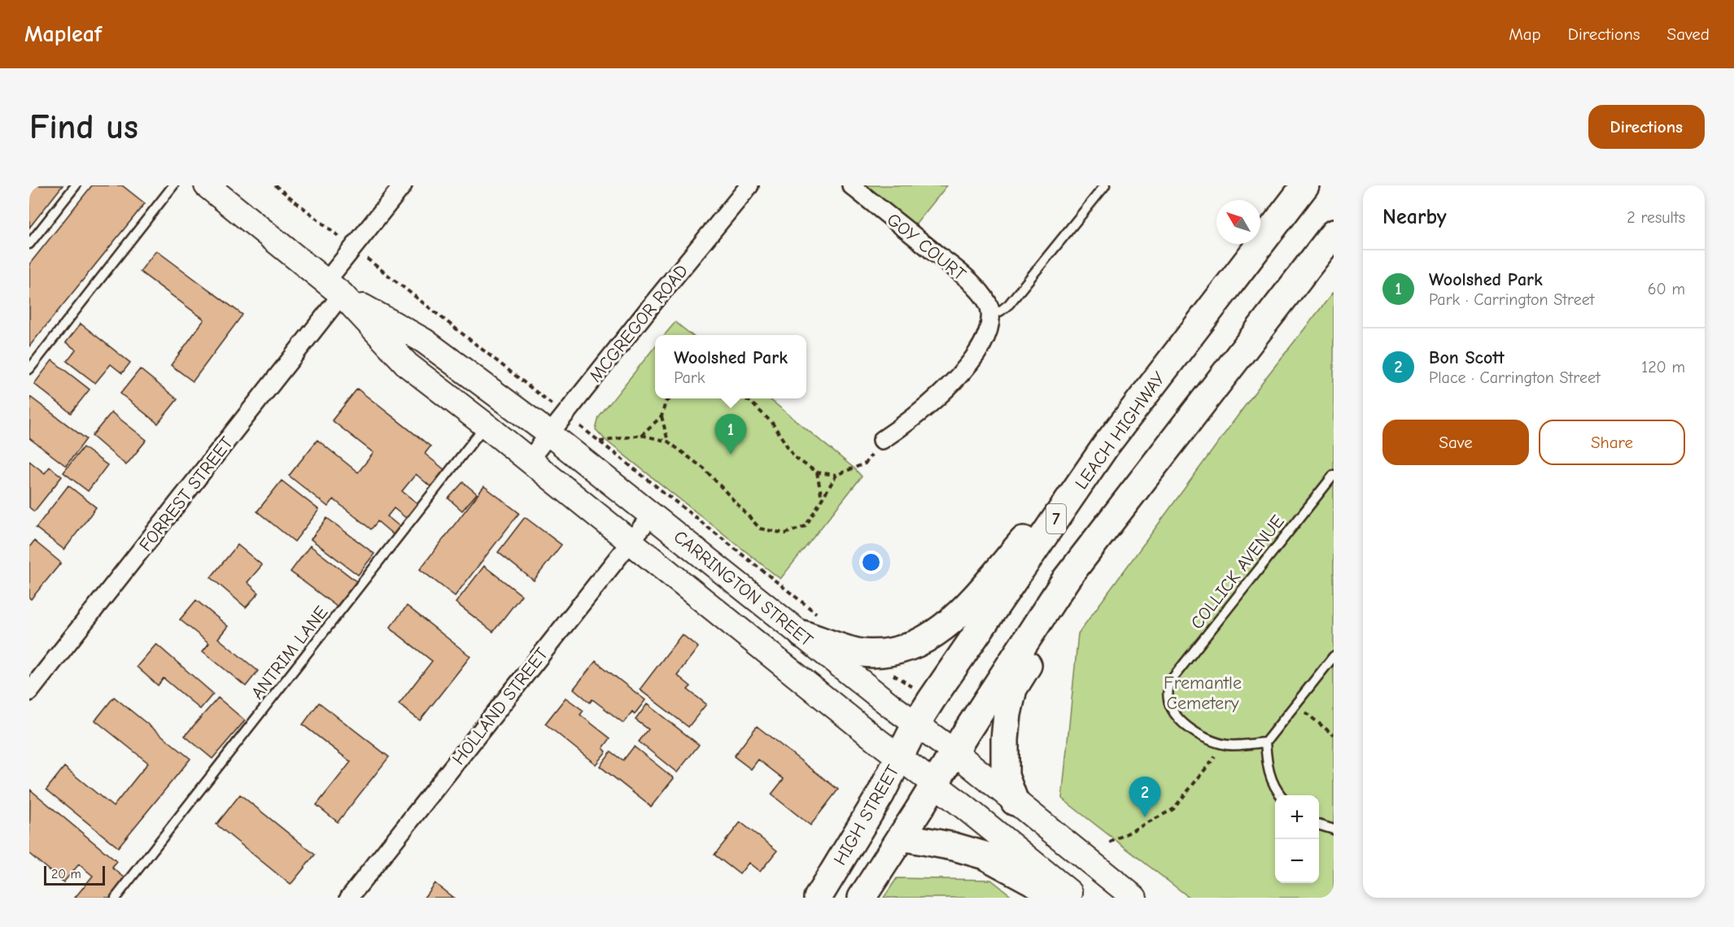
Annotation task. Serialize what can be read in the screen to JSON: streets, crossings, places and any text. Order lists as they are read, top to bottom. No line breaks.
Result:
{"streets":{"highway":["LEACH HIGHWAY","7","HIGH STREET"],"main road":["CARRINGTON STREET"],"street":["GOY COURT","MCGREGOR ROAD","FORREST STREET","HOLLAND STREET"],"lane":["COLLICK AVENUE","ANTRIM LANE"]},"crossings":[["MCGREGOR ROAD","CARRINGTON STREET"],["LEACH HIGHWAY","CARRINGTON STREET"],["LEACH HIGHWAY","HIGH STREET"],["FORREST STREET","CARRINGTON STREET"],["7","CARRINGTON STREET"],["CARRINGTON STREET","ANTRIM LANE"],["CARRINGTON STREET","HOLLAND STREET"],["CARRINGTON STREET","HIGH STREET"]],"parks":["Fremantle Cemetery"],"scale_bar":"20 m","north":"top left","page":{"header":"Mapleaf","nav":["Map","Directions","Saved"],"buttons":["Directions",["Save","Share"]],"title":"Find us","heading":["Nearby","2 results"],"list":[{"mark":"1","name":"Woolshed Park","note":"Park · Carrington Street","value":"60 m"},{"mark":"2","name":"Bon Scott","note":"Place · Carrington Street","value":"120 m"}],"popup":["Woolshed Park","Park"],"pins":["1","2"],"map_buttons":["+","−"],"scale":"20 m"}}
